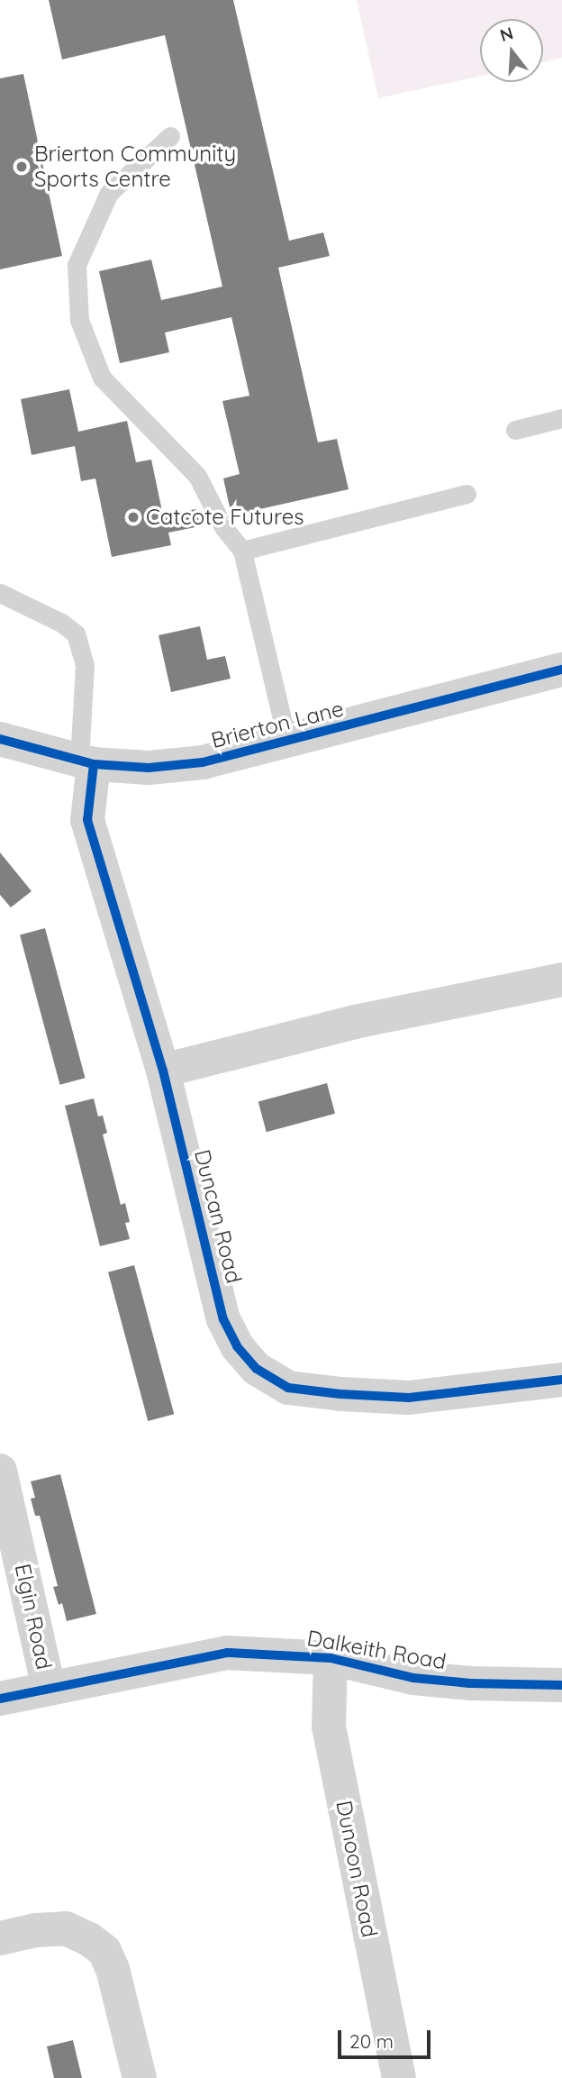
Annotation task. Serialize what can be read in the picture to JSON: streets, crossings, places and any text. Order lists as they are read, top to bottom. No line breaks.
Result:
{"streets":{"street":["Brierton Lane","Duncan Road","Elgin Road","Dalkeith Road","Dunoon Road"]},"crossings":[["Brierton Lane","Duncan Road"],["Elgin Road","Dalkeith Road"],["Dalkeith Road","Dunoon Road"]],"places":["Brierton Community Sports Centre","Catcote Futures"],"scale_bar":"20 m","north":"top"}
